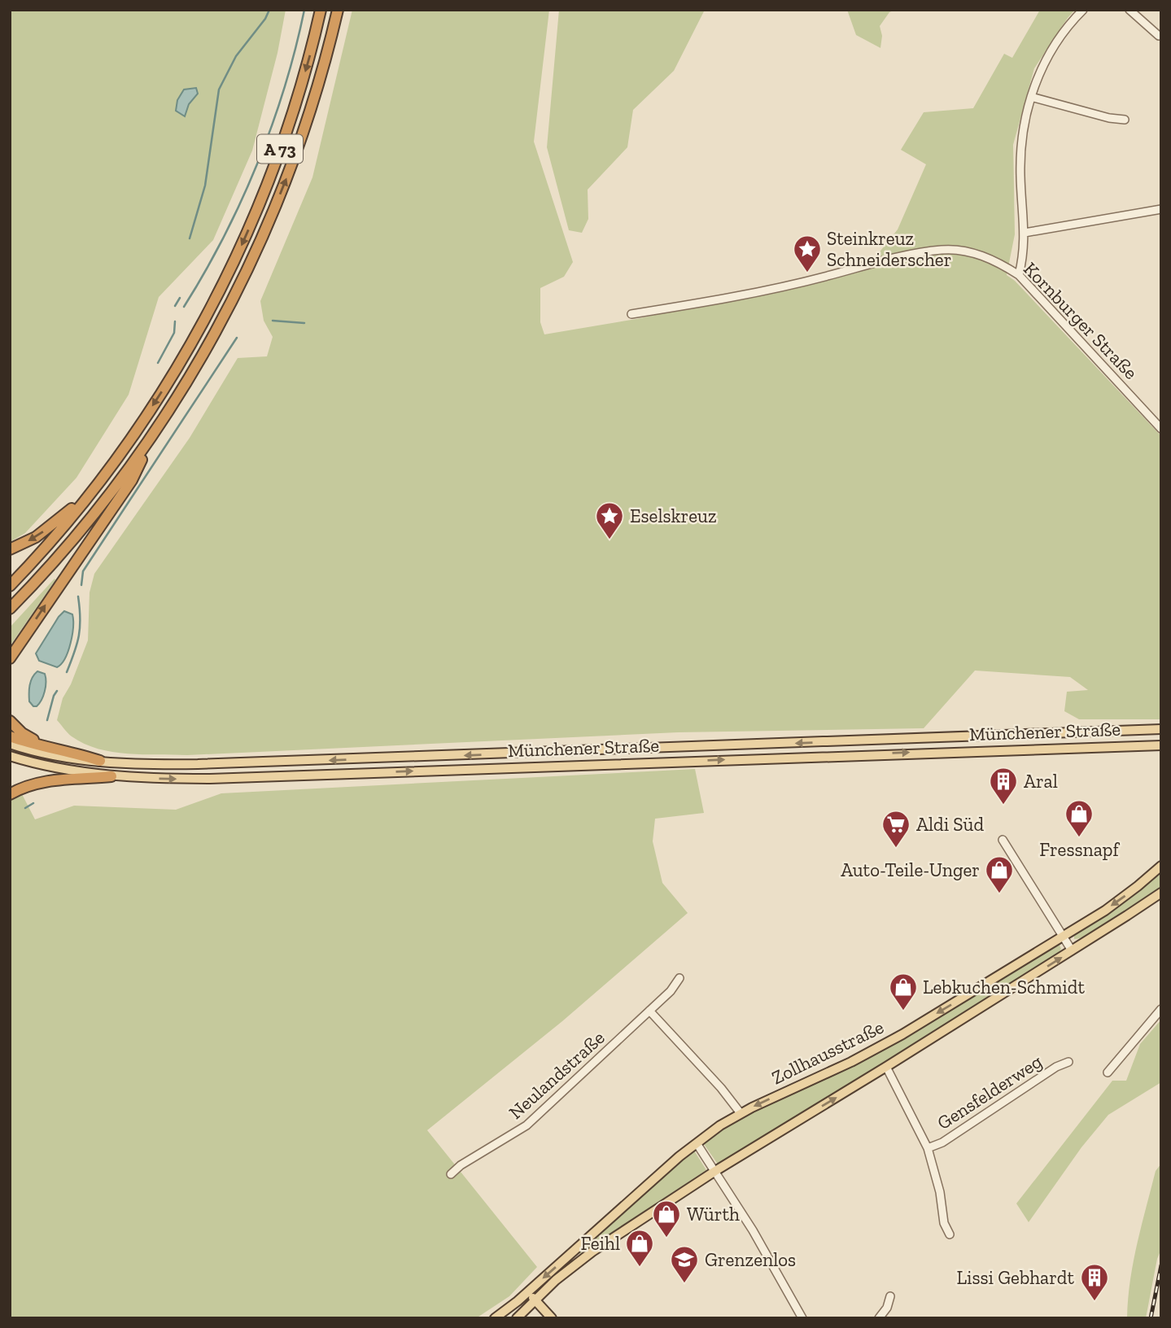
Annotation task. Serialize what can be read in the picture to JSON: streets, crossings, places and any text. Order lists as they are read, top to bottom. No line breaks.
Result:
{"streets":{"highway":["A 73"],"main road":["Münchener Straße","Zollhausstraße"],"street":["Kornburger Straße","Neulandstraße","Gensfelderweg"]},"places":{"place":["Steinkreuz Schneiderscher","Eselskreuz"],"building":["Aral","Lissi Gebhardt"],"shop":["Fressnapf","Auto-Teile-Unger","Lebkuchen-Schmidt","Würth","Feihl"],"supermarket":["Aldi Süd"],"school or university":["Grenzenlos"]}}
